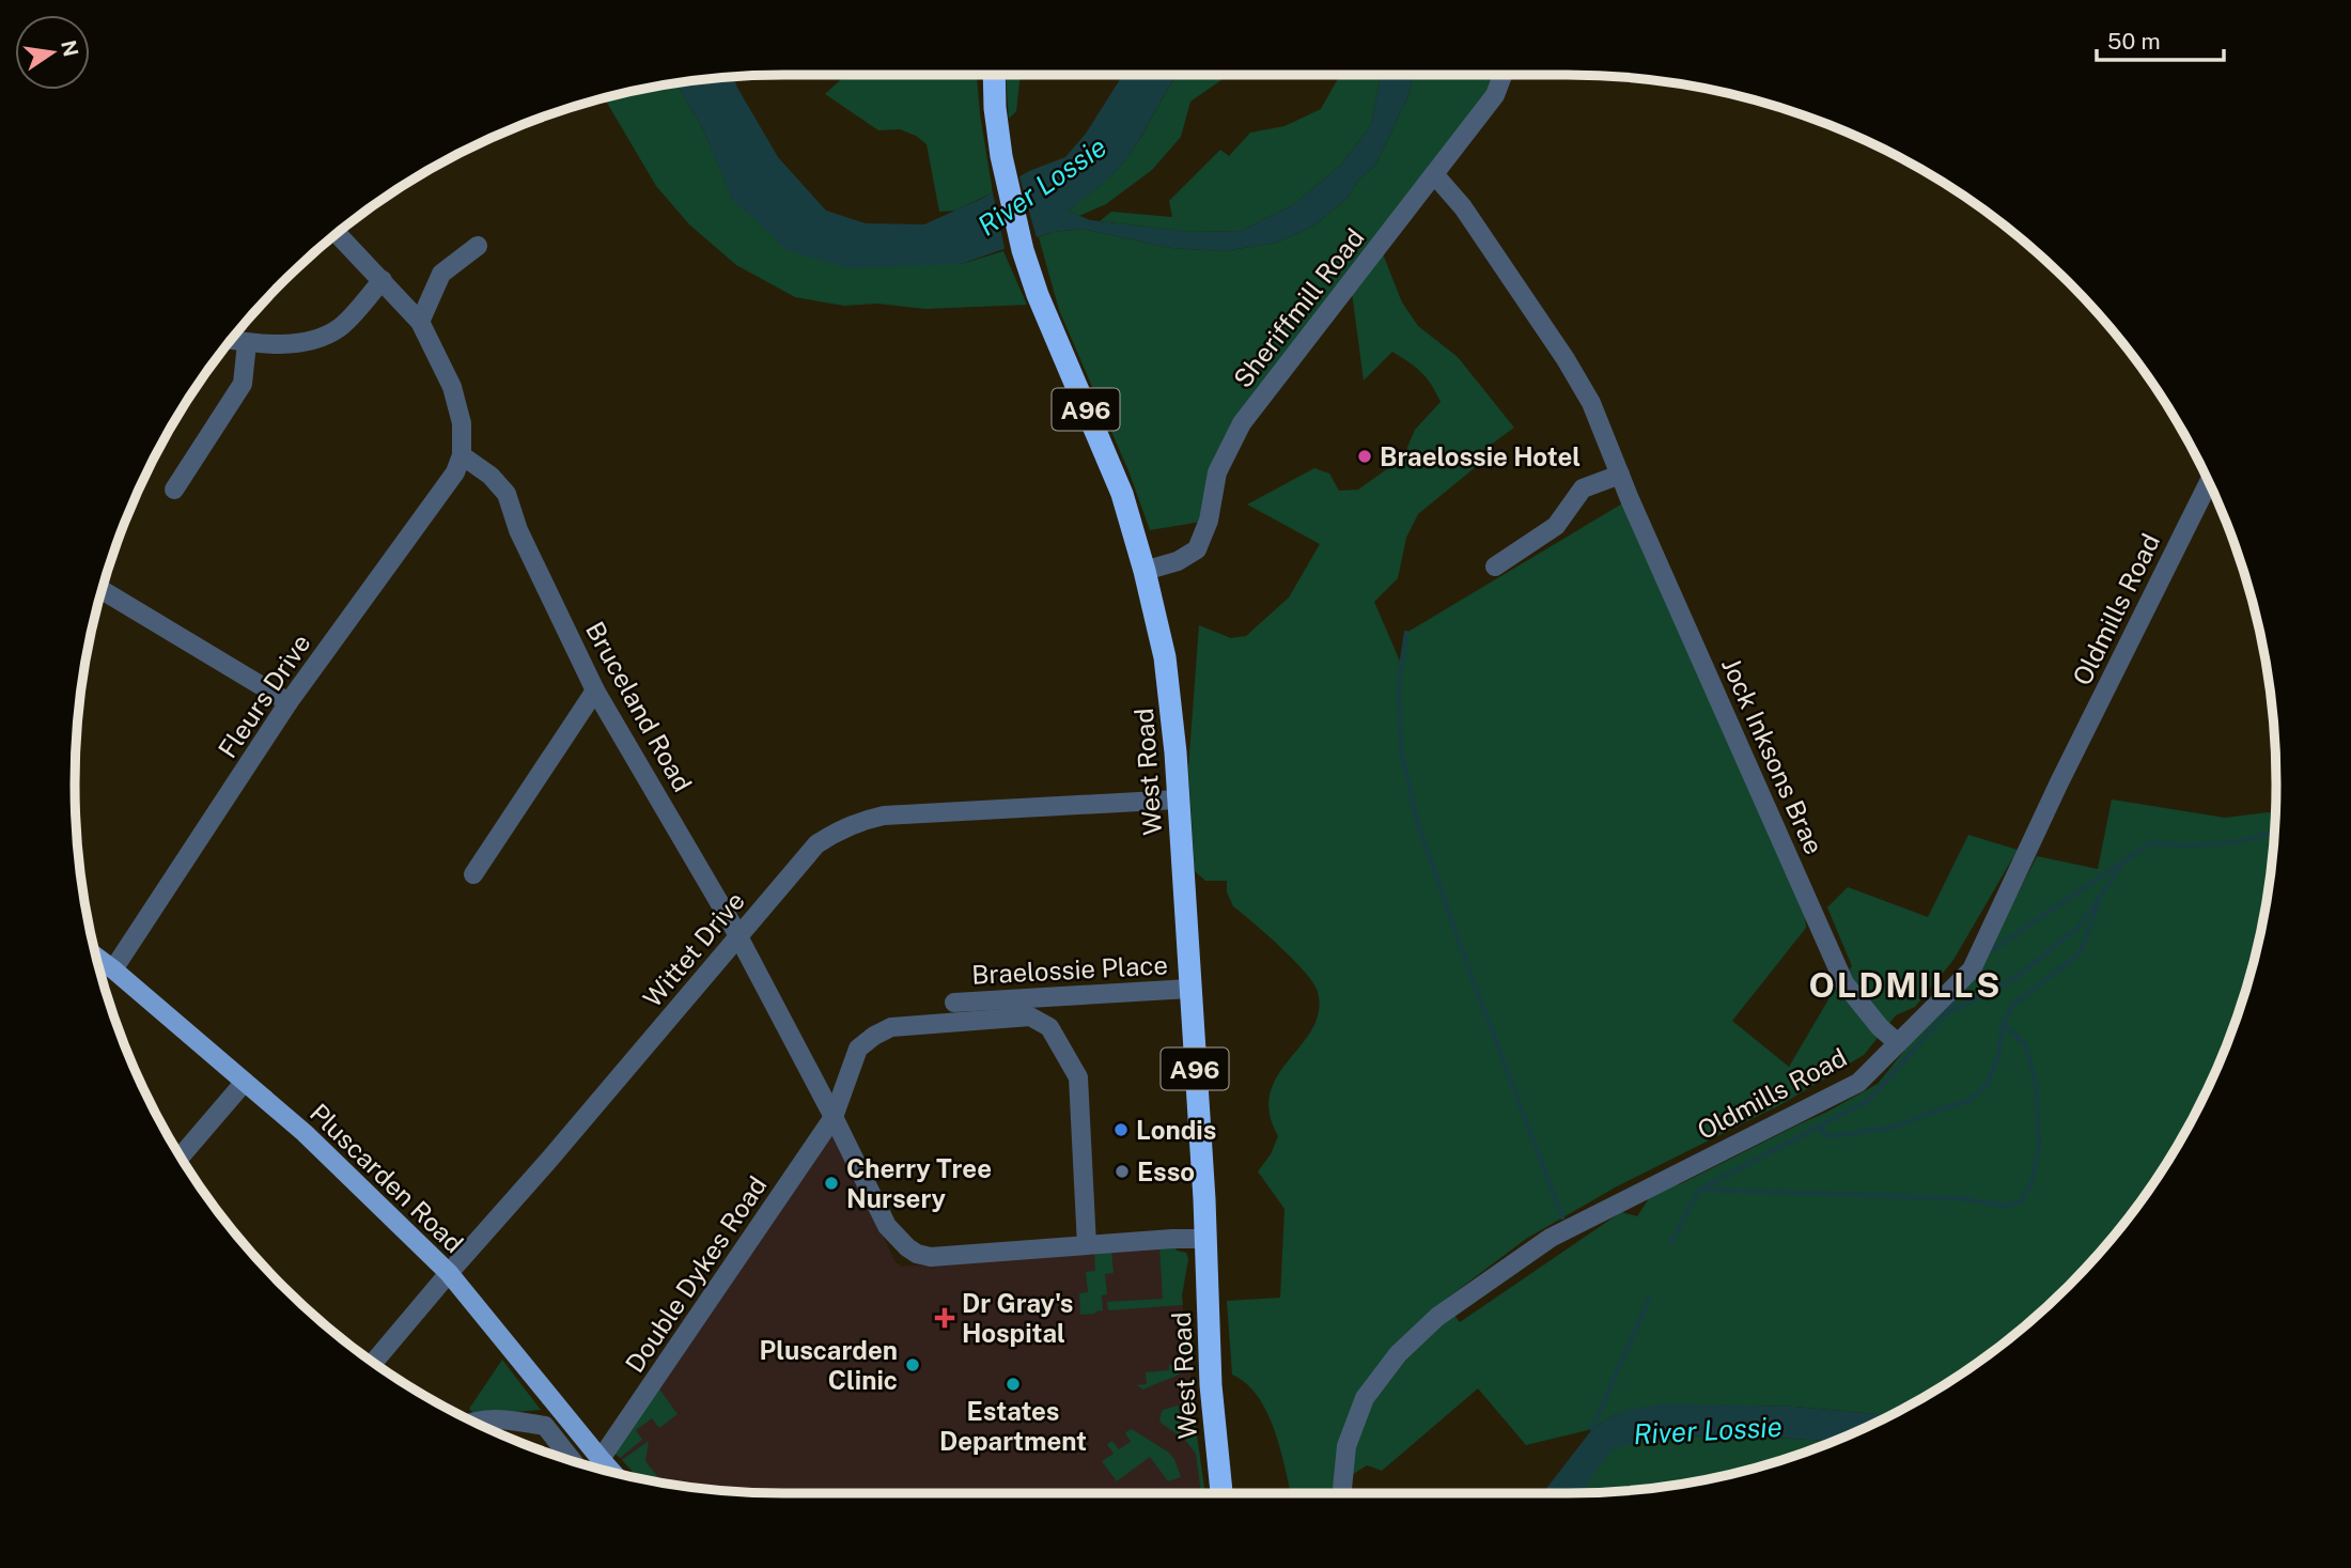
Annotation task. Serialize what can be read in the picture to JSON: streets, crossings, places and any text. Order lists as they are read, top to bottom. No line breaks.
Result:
{"streets":{"highway":["A96","West Road"],"main road":["Pluscarden Road"],"street":["Sheriffmill Road","Oldmills Road","Fleurs Drive","Bruceland Road","Jock Inksons Brae","Wittet Drive","Braelossie Place","Double Dykes Road"]},"crossings":[["Sheriffmill Road","Jock Inksons Brae"],["Sheriffmill Road","West Road"],["Oldmills Road","Jock Inksons Brae"],["Fleurs Drive","Bruceland Road"],["Fleurs Drive","Pluscarden Road"],["Bruceland Road","West Road"],["Bruceland Road","Wittet Drive"],["Bruceland Road","Double Dykes Road"],["West Road","Wittet Drive"],["West Road","Braelossie Place"],["Wittet Drive","Pluscarden Road"],["Pluscarden Road","Double Dykes Road"]],"districts":["OLDMILLS"],"water":["River Lossie"],"places":{"other":["Braelossie Hotel","Londis","Esso","Cherry Tree Nursery","Pluscarden Clinic","Estates Department"],"health":["Dr Gray's Hospital"]},"scale_bar":"50 m","north":"right"}
